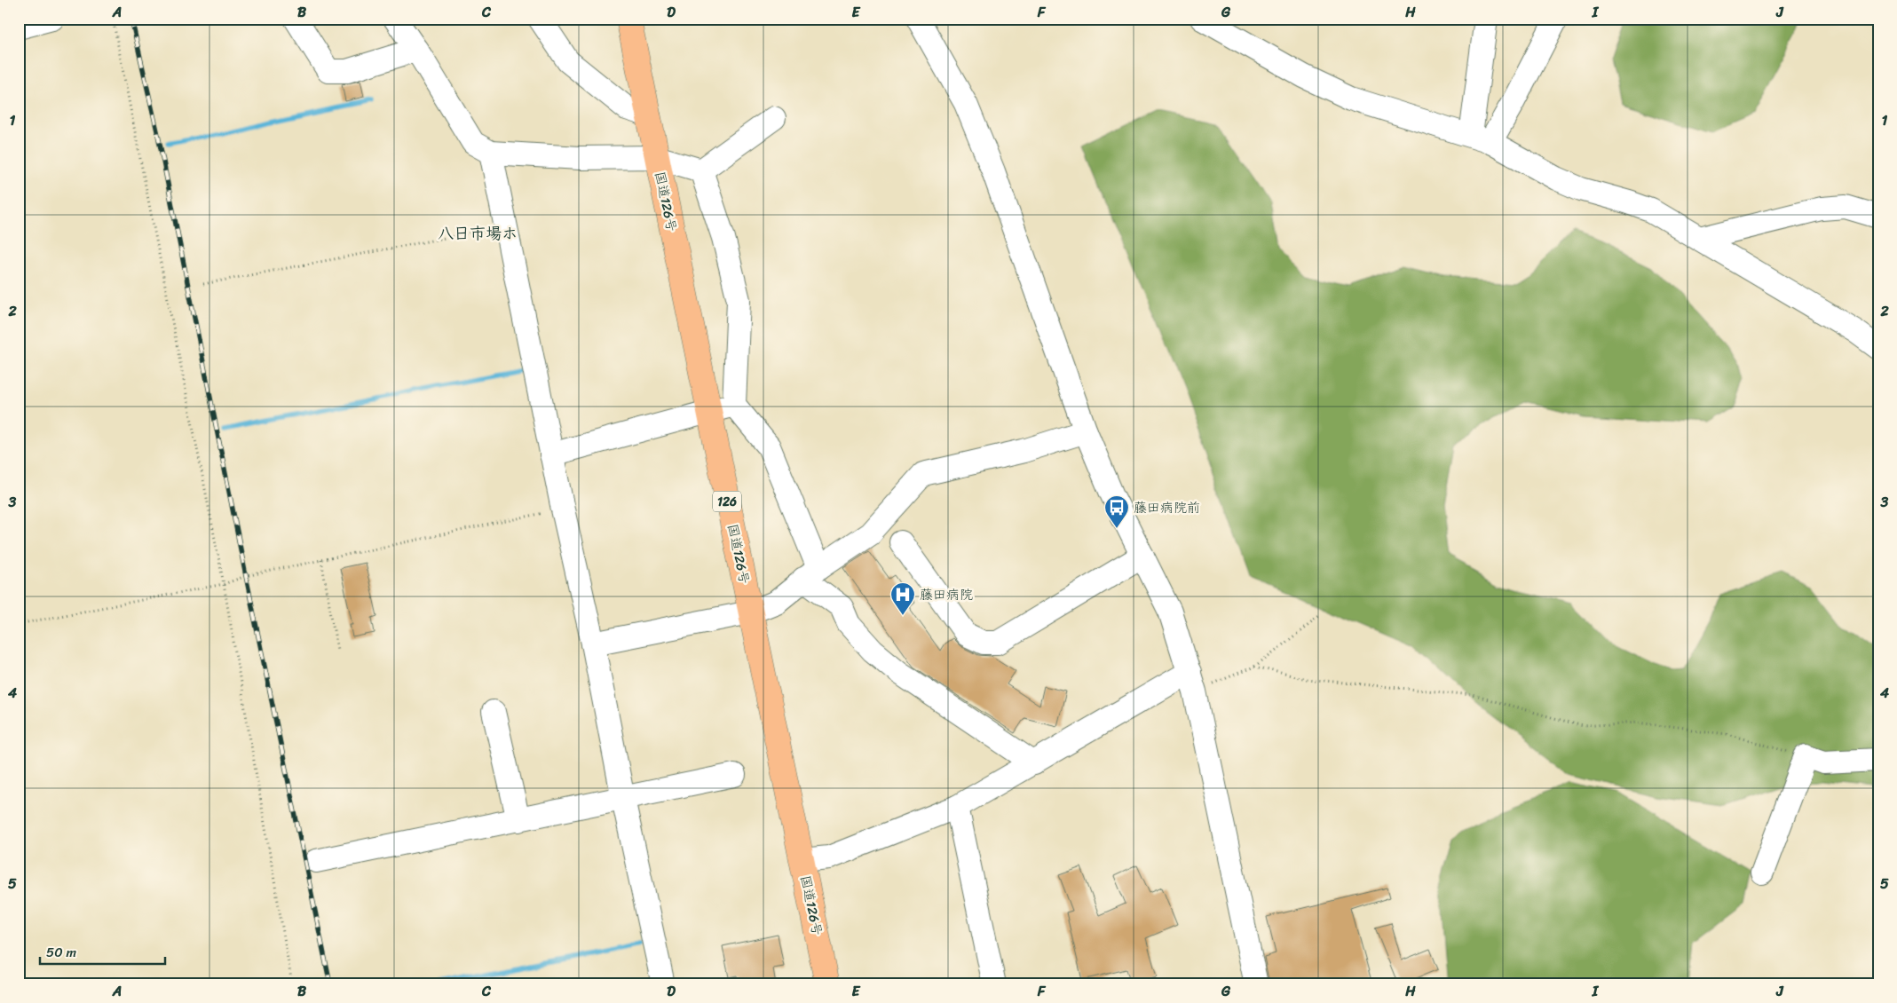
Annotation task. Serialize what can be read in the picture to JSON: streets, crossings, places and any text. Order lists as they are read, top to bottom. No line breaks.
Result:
{"streets":{"highway":["国道126号","126"]},"districts":["八日市場ホ"],"places":{"bus stop":["藤田病院前"],"hospital":["藤田病院"]},"scale_bar":"50 m","grid":{"columns":["A","B","C","D","E","F","G","H","I","J"],"rows":["1","2","3","4","5"]}}
